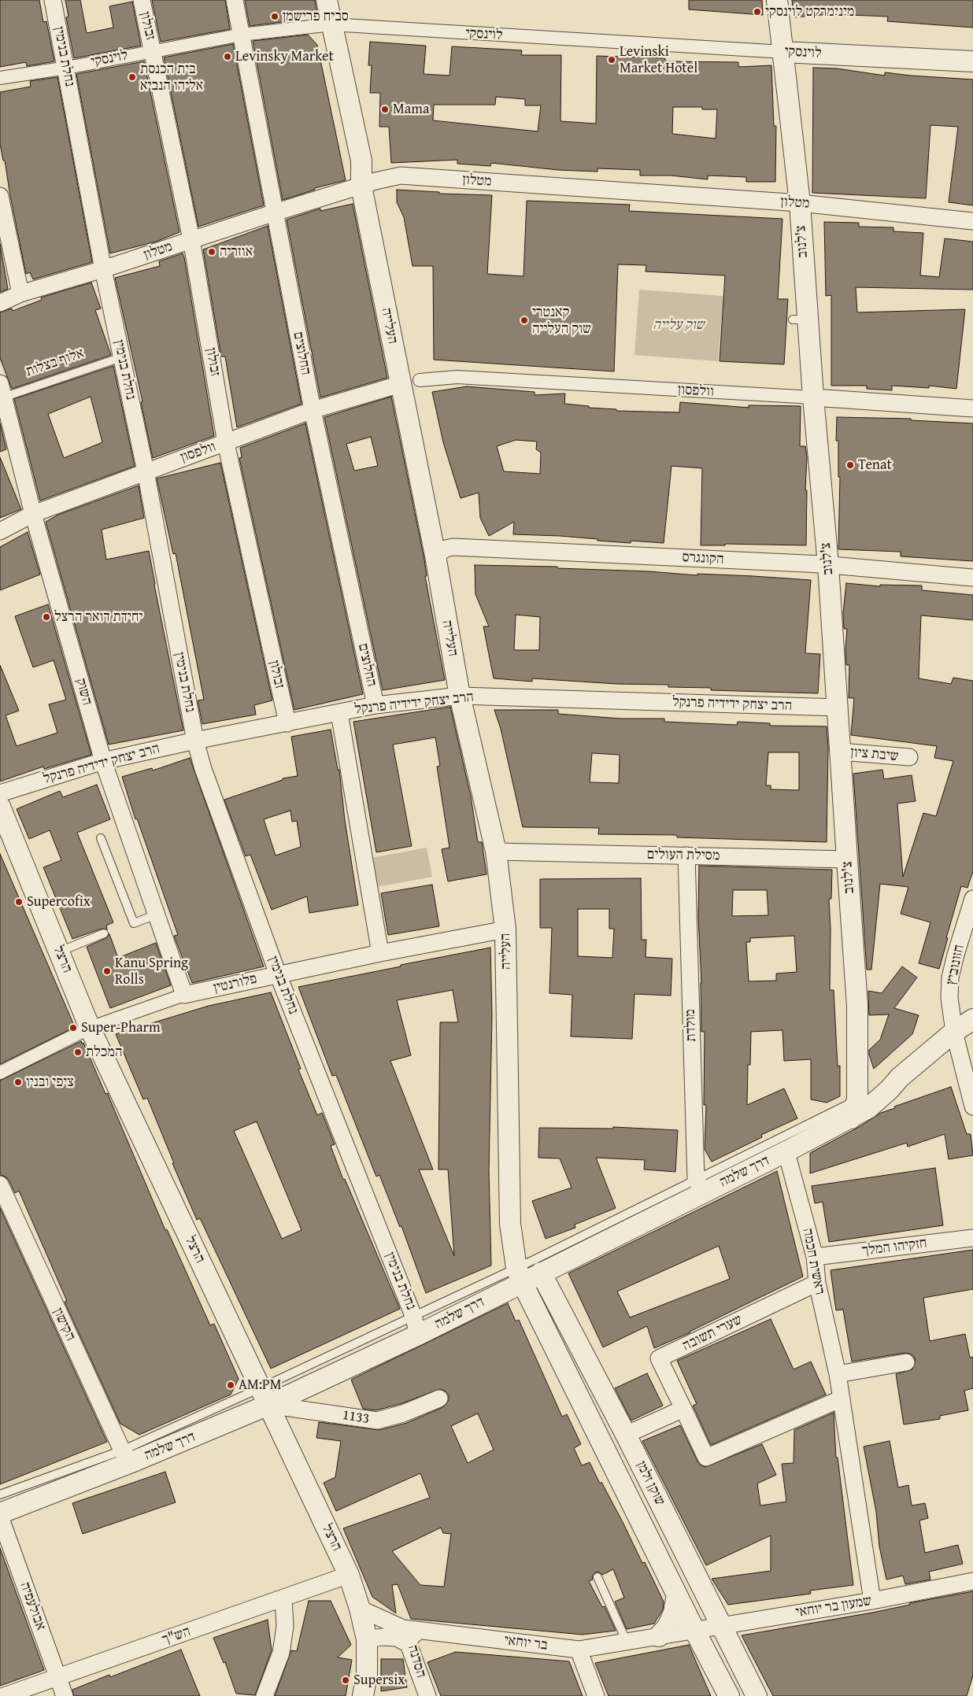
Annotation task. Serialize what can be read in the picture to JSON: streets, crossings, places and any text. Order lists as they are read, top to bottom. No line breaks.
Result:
{"streets":{"street":["זבולון","לוינסקי","נחלת בנימין","מטלון","צ'לנוב","העלייה","החלוצים","וולפסון","הקונגרס","השוק","הרב יצחק ידידיה פרנקל","שיבת ציון","מסילת העולים","הרצל","חזונוביץ","פלורנטין","מולדת","דרך שלמה","חזקיהו המלך","ראשית חכמה","הקישון","שערי תשובה","1133","שוקן זלמן","אבולעפיה","שמעון בר יוחאי","הש\"ך","בר יוחאי","הסדנה"],"lane":["אלוף בצלות"]},"crossings":[["זבולון","לוינסקי"],["זבולון","מטלון"],["זבולון","וולפסון"],["זבולון","הרב יצחק ידידיה פרנקל"],["לוינסקי","נחלת בנימין"],["לוינסקי","צ'לנוב"],["לוינסקי","העלייה"],["לוינסקי","החלוצים"],["נחלת בנימין","מטלון"],["נחלת בנימין","אלוף בצלות"],["נחלת בנימין","וולפסון"],["נחלת בנימין","הרב יצחק ידידיה פרנקל"],["נחלת בנימין","פלורנטין"],["נחלת בנימין","דרך שלמה"],["מטלון","צ'לנוב"],["מטלון","העלייה"],["מטלון","החלוצים"],["צ'לנוב","וולפסון"],["צ'לנוב","הקונגרס"],["צ'לנוב","הרב יצחק ידידיה פרנקל"],["צ'לנוב","שיבת ציון"],["צ'לנוב","מסילת העולים"],["צ'לנוב","דרך שלמה"],["העלייה","וולפסון"],["העלייה","הקונגרס"],["העלייה","הרב יצחק ידידיה פרנקל"],["העלייה","מסילת העולים"],["העלייה","פלורנטין"],["העלייה","דרך שלמה"],["העלייה","שוקן זלמן"],["החלוצים","וולפסון"],["החלוצים","הרב יצחק ידידיה פרנקל"],["אלוף בצלות","השוק"],["וולפסון","השוק"],["השוק","הרב יצחק ידידיה פרנקל"],["השוק","פלורנטין"],["מסילת העולים","מולדת"],["הרצל","פלורנטין"],["הרצל","דרך שלמה"],["הרצל","1133"],["הרצל","הש\"ך"],["הרצל","בר יוחאי"],["חזונוביץ","דרך שלמה"],["מולדת","דרך שלמה"],["דרך שלמה","ראשית חכמה"],["דרך שלמה","הקישון"],["דרך שלמה","1133"],["דרך שלמה","שוקן זלמן"],["חזקיהו המלך","ראשית חכמה"],["ראשית חכמה","שערי תשובה"],["ראשית חכמה","שמעון בר יוחאי"],["שוקן זלמן","שמעון בר יוחאי"],["שוקן זלמן","בר יוחאי"],["אבולעפיה","הש\"ך"],["שמעון בר יוחאי","בר יוחאי"],["בר יוחאי","הסדנה"]],"parks":["שוק עלייה"],"places":["מינימרקט לוינסקי","סביח פרישמן","Levinsky Market","Levinski Market Hotel","בית הכנסת אליהו הנביא","Mama","אוזריה","קאנטרי שוק העלייה","Tenat","יחידת דואר הרצל","Supercofix","Kanu Spring Rolls","Super-Pharm","המכלת","ציפי ובניו","AM:PM","Supersix"]}
